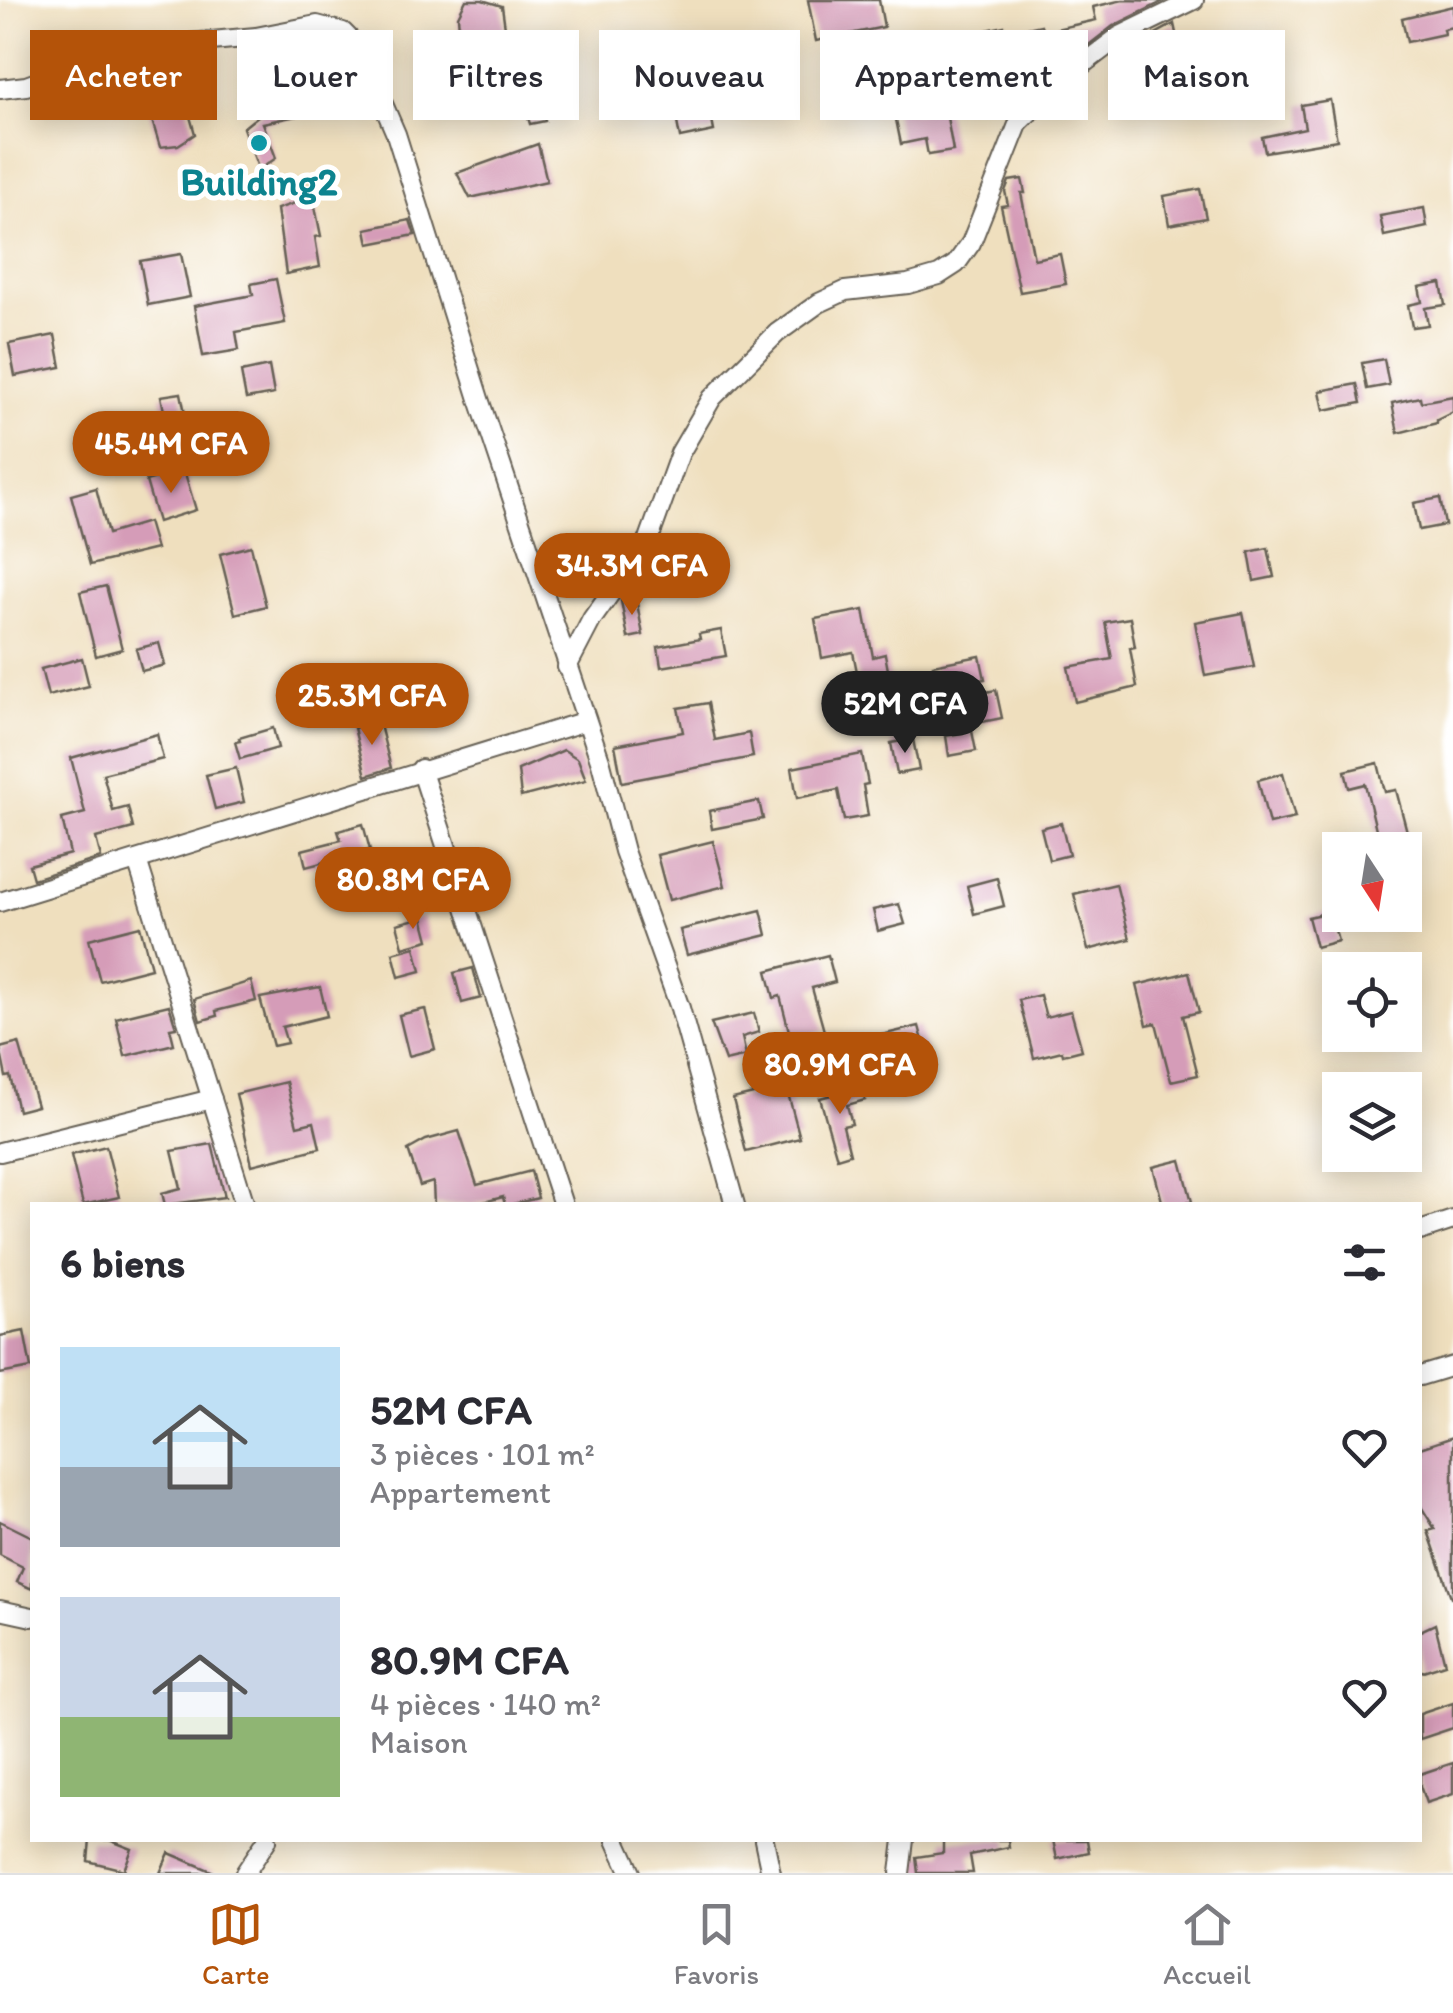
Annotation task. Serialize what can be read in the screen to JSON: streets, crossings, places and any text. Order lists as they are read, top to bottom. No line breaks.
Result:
{"places":["Building2"],"north":"bottom","page":{"chip":["Acheter","Louer","Filtres","Nouveau","Appartement","Maison"],"price":["45.4M CFA","34.3M CFA","25.3M CFA","52M CFA","80.8M CFA","80.9M CFA"],"heading":"6 biens","list":[{"name":"52M CFA","note":"3 pièces · 101 m² · Appartement"},{"name":"80.9M CFA","note":"4 pièces · 140 m² · Maison"}],"tabs":["Carte","Favoris","Accueil"]}}
